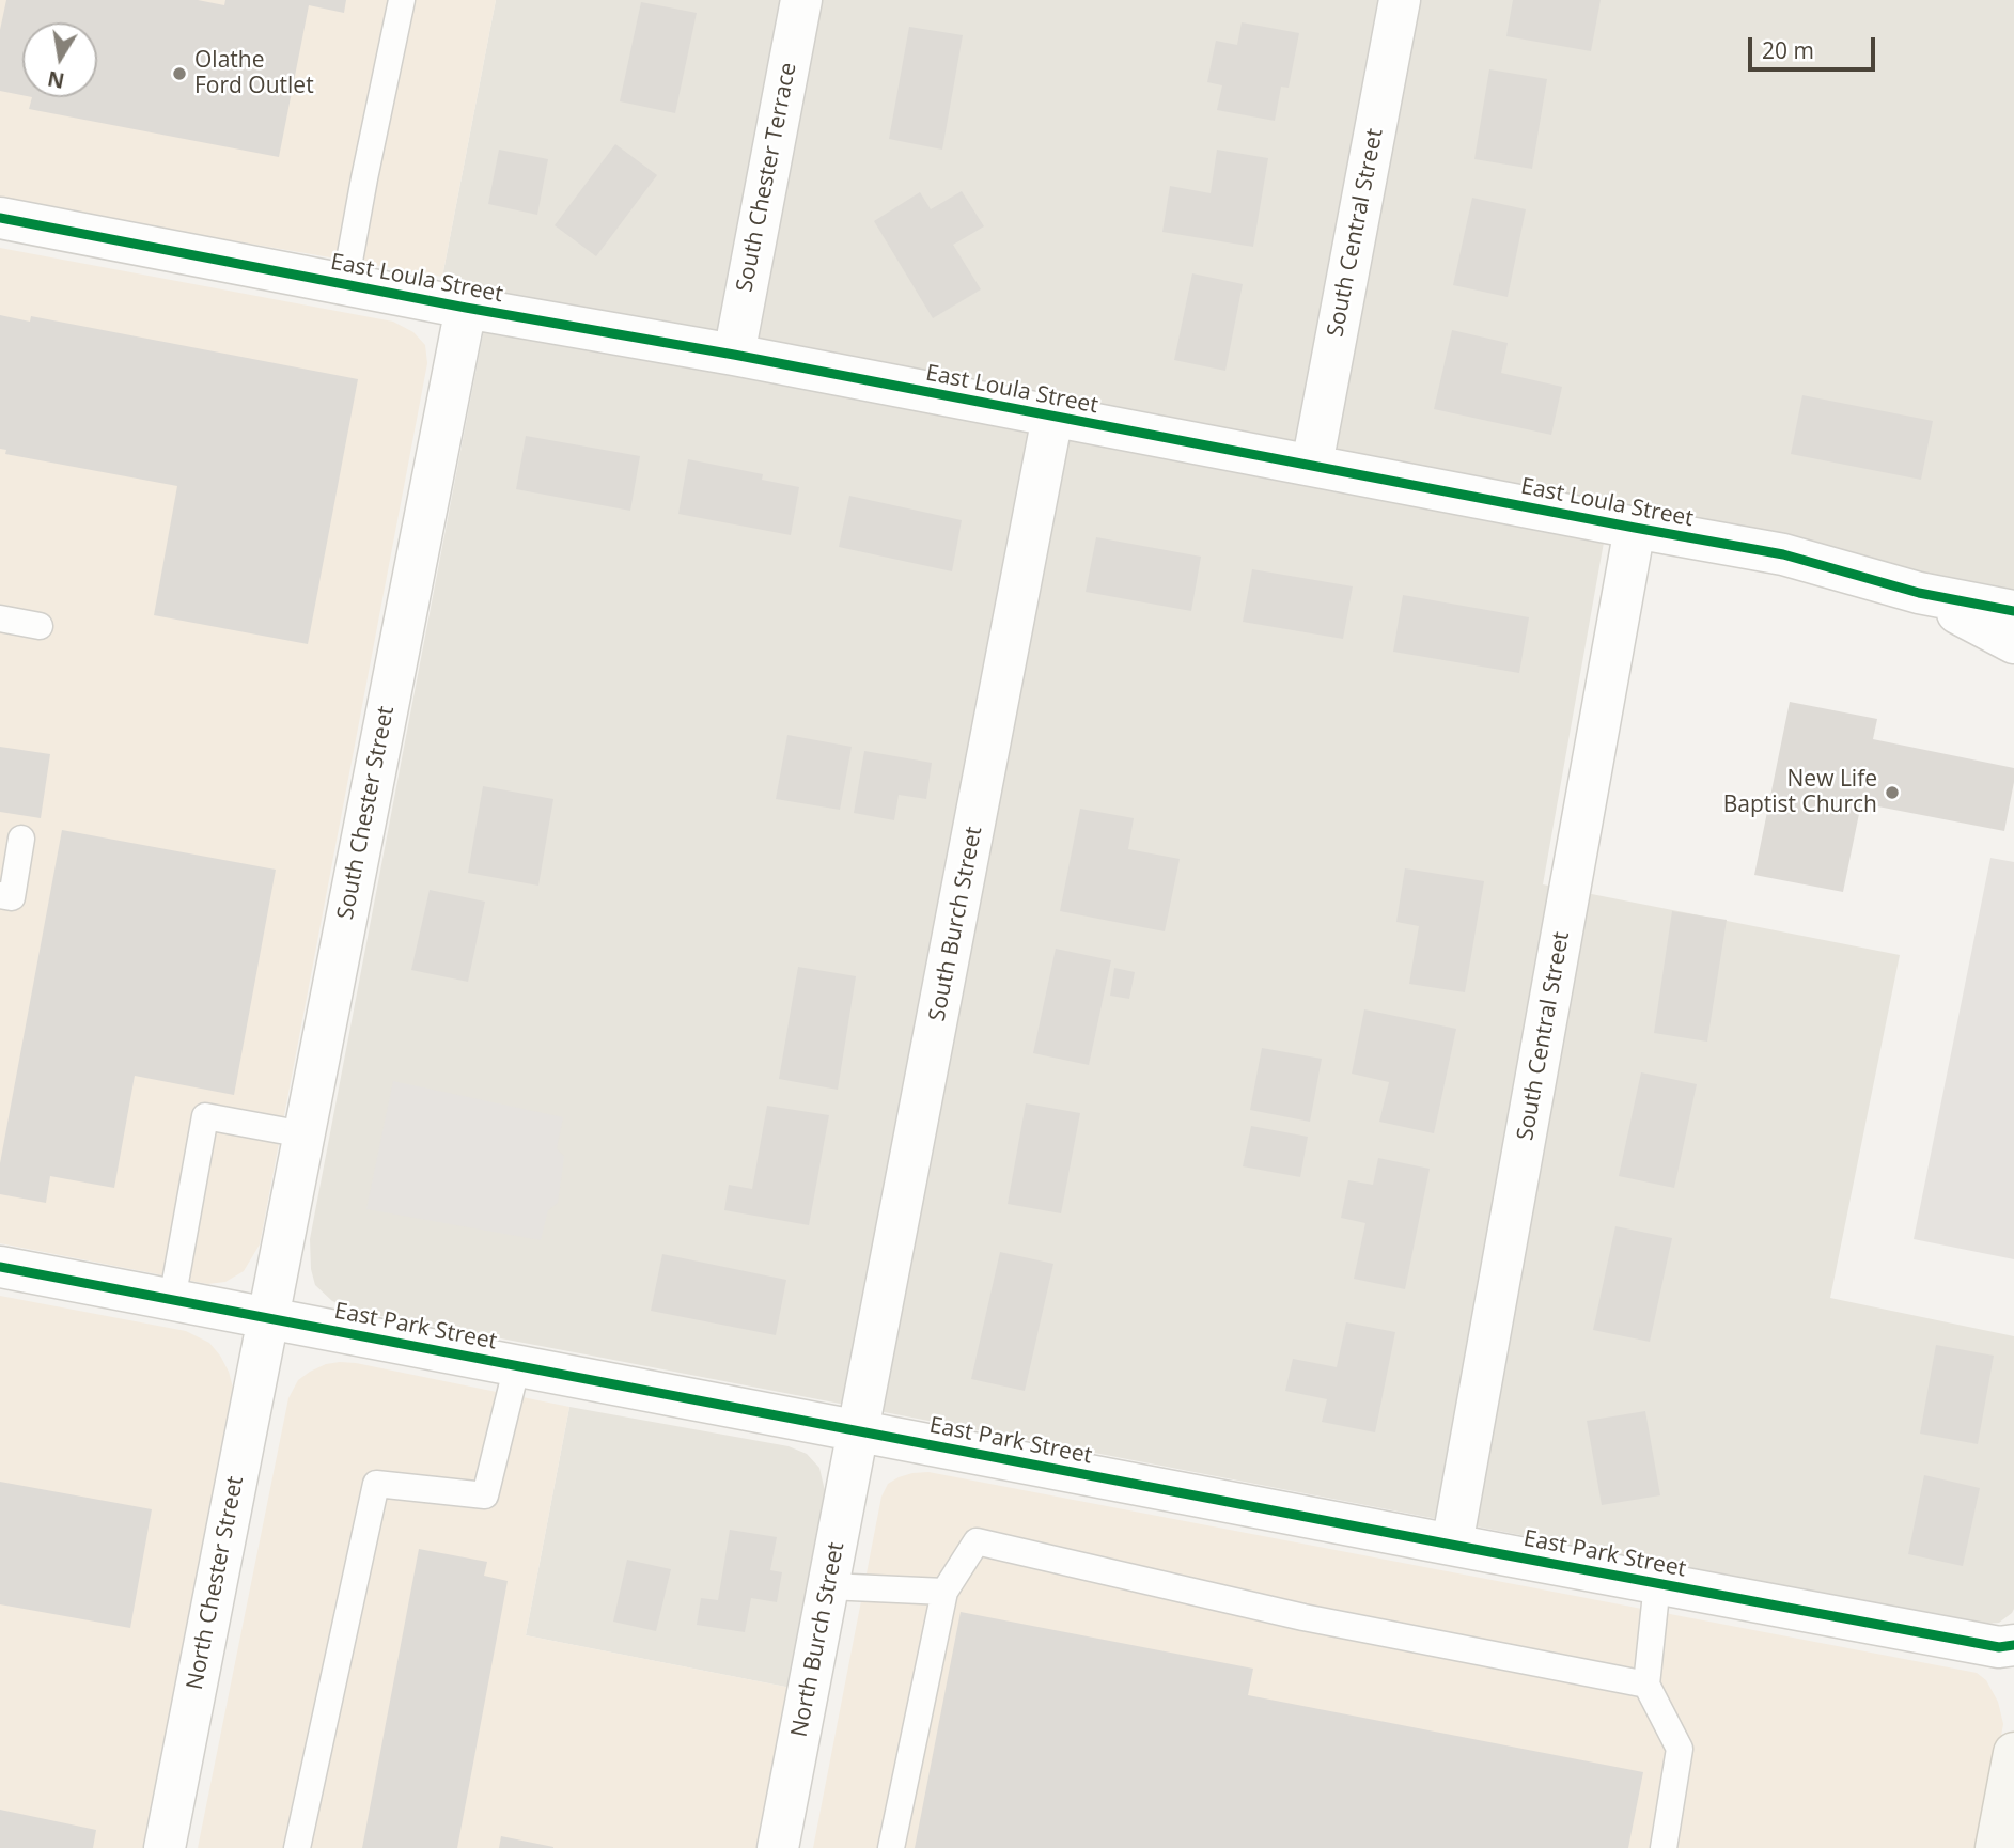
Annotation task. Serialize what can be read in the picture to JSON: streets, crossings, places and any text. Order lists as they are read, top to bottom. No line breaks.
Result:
{"streets":{"street":["South Chester Terrace","South Central Street","East Loula Street","South Chester Street","South Burch Street","East Park Street","North Chester Street","North Burch Street"]},"crossings":[["South Chester Terrace","East Loula Street"],["South Central Street","East Loula Street"],["South Central Street","East Park Street"],["East Loula Street","South Chester Street"],["East Loula Street","South Burch Street"],["South Chester Street","East Park Street"],["South Chester Street","North Chester Street"],["South Burch Street","East Park Street"],["South Burch Street","North Burch Street"],["East Park Street","North Chester Street"],["East Park Street","North Burch Street"]],"places":["Olathe Ford Outlet","New Life Baptist Church"],"scale_bar":"20 m","north":"bottom"}
